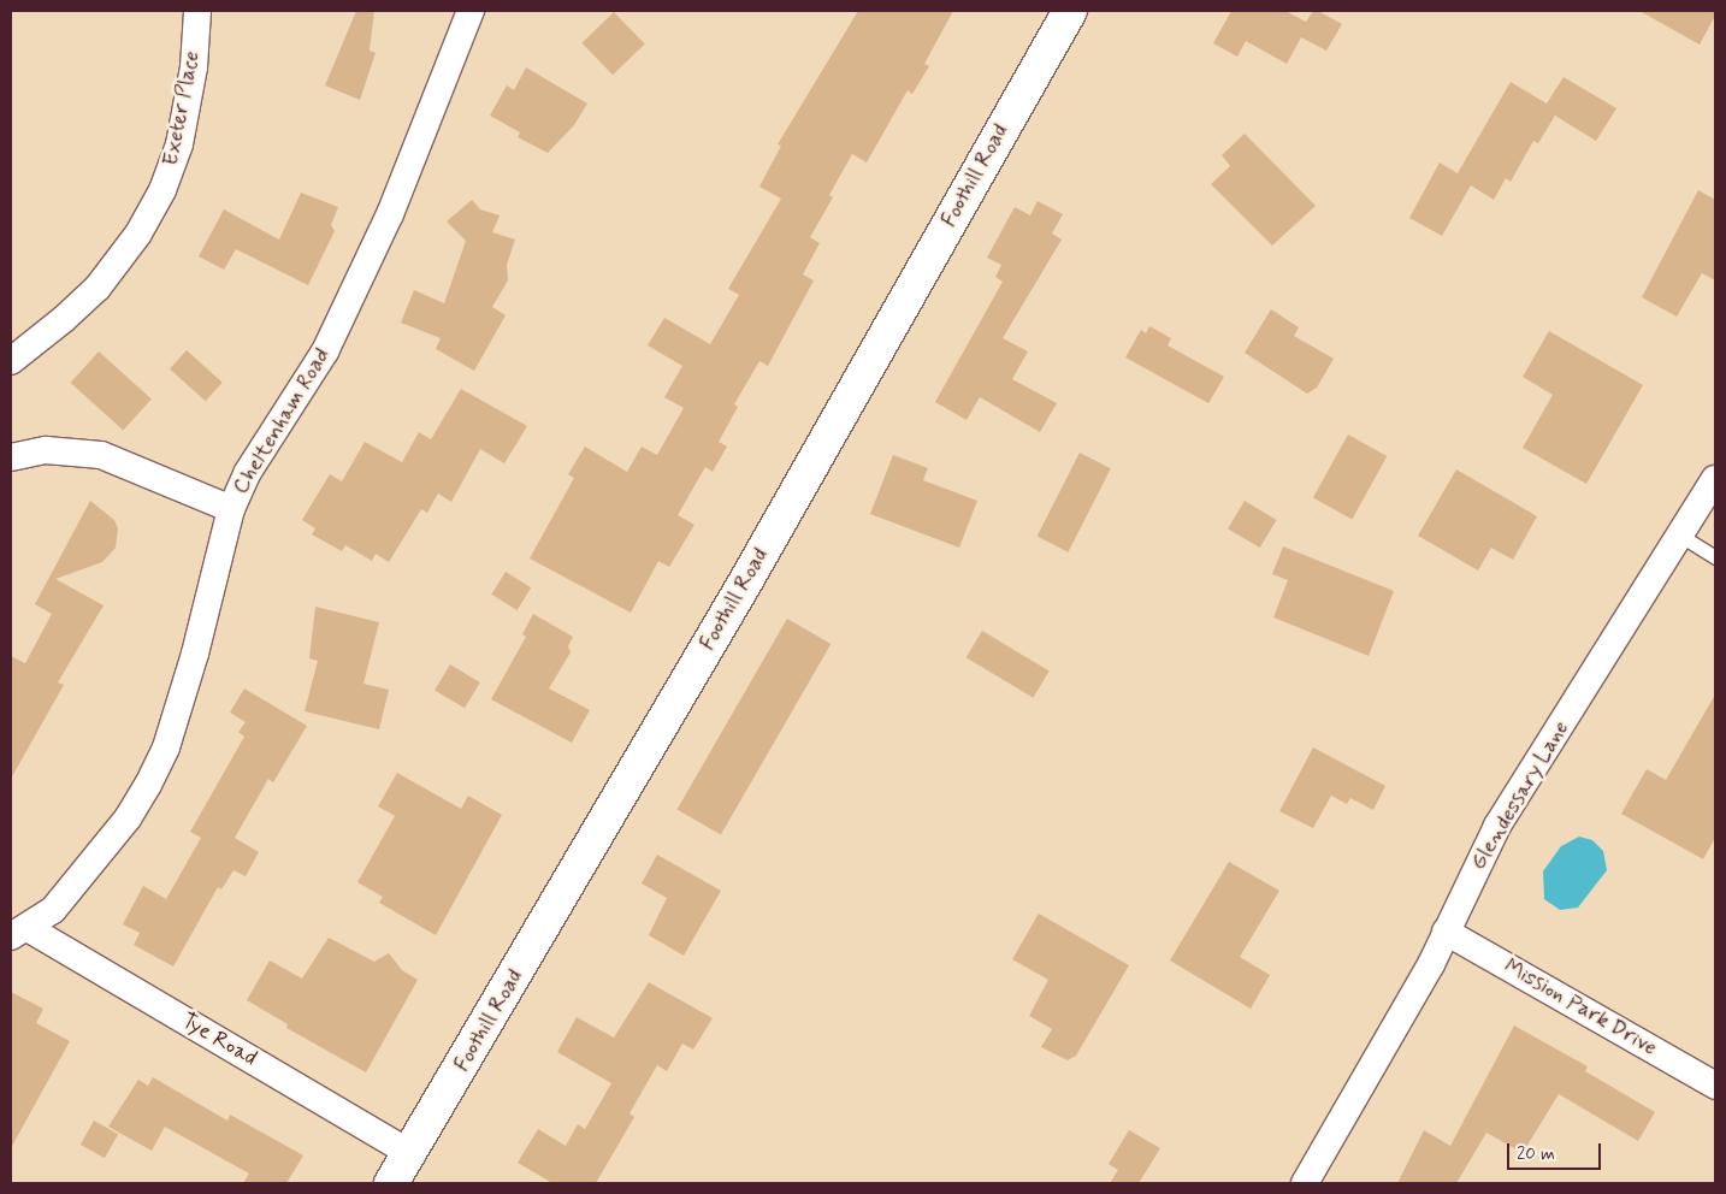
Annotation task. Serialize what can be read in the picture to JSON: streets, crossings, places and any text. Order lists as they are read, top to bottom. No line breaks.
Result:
{"streets":{"main road":["Foothill Road"],"street":["Exeter Place","Cheltenham Road","Glendessary Lane","Mission Park Drive","Tye Road"]},"crossings":[["Foothill Road","Tye Road"],["Cheltenham Road","Tye Road"],["Glendessary Lane","Mission Park Drive"]],"scale_bar":"20 m"}
